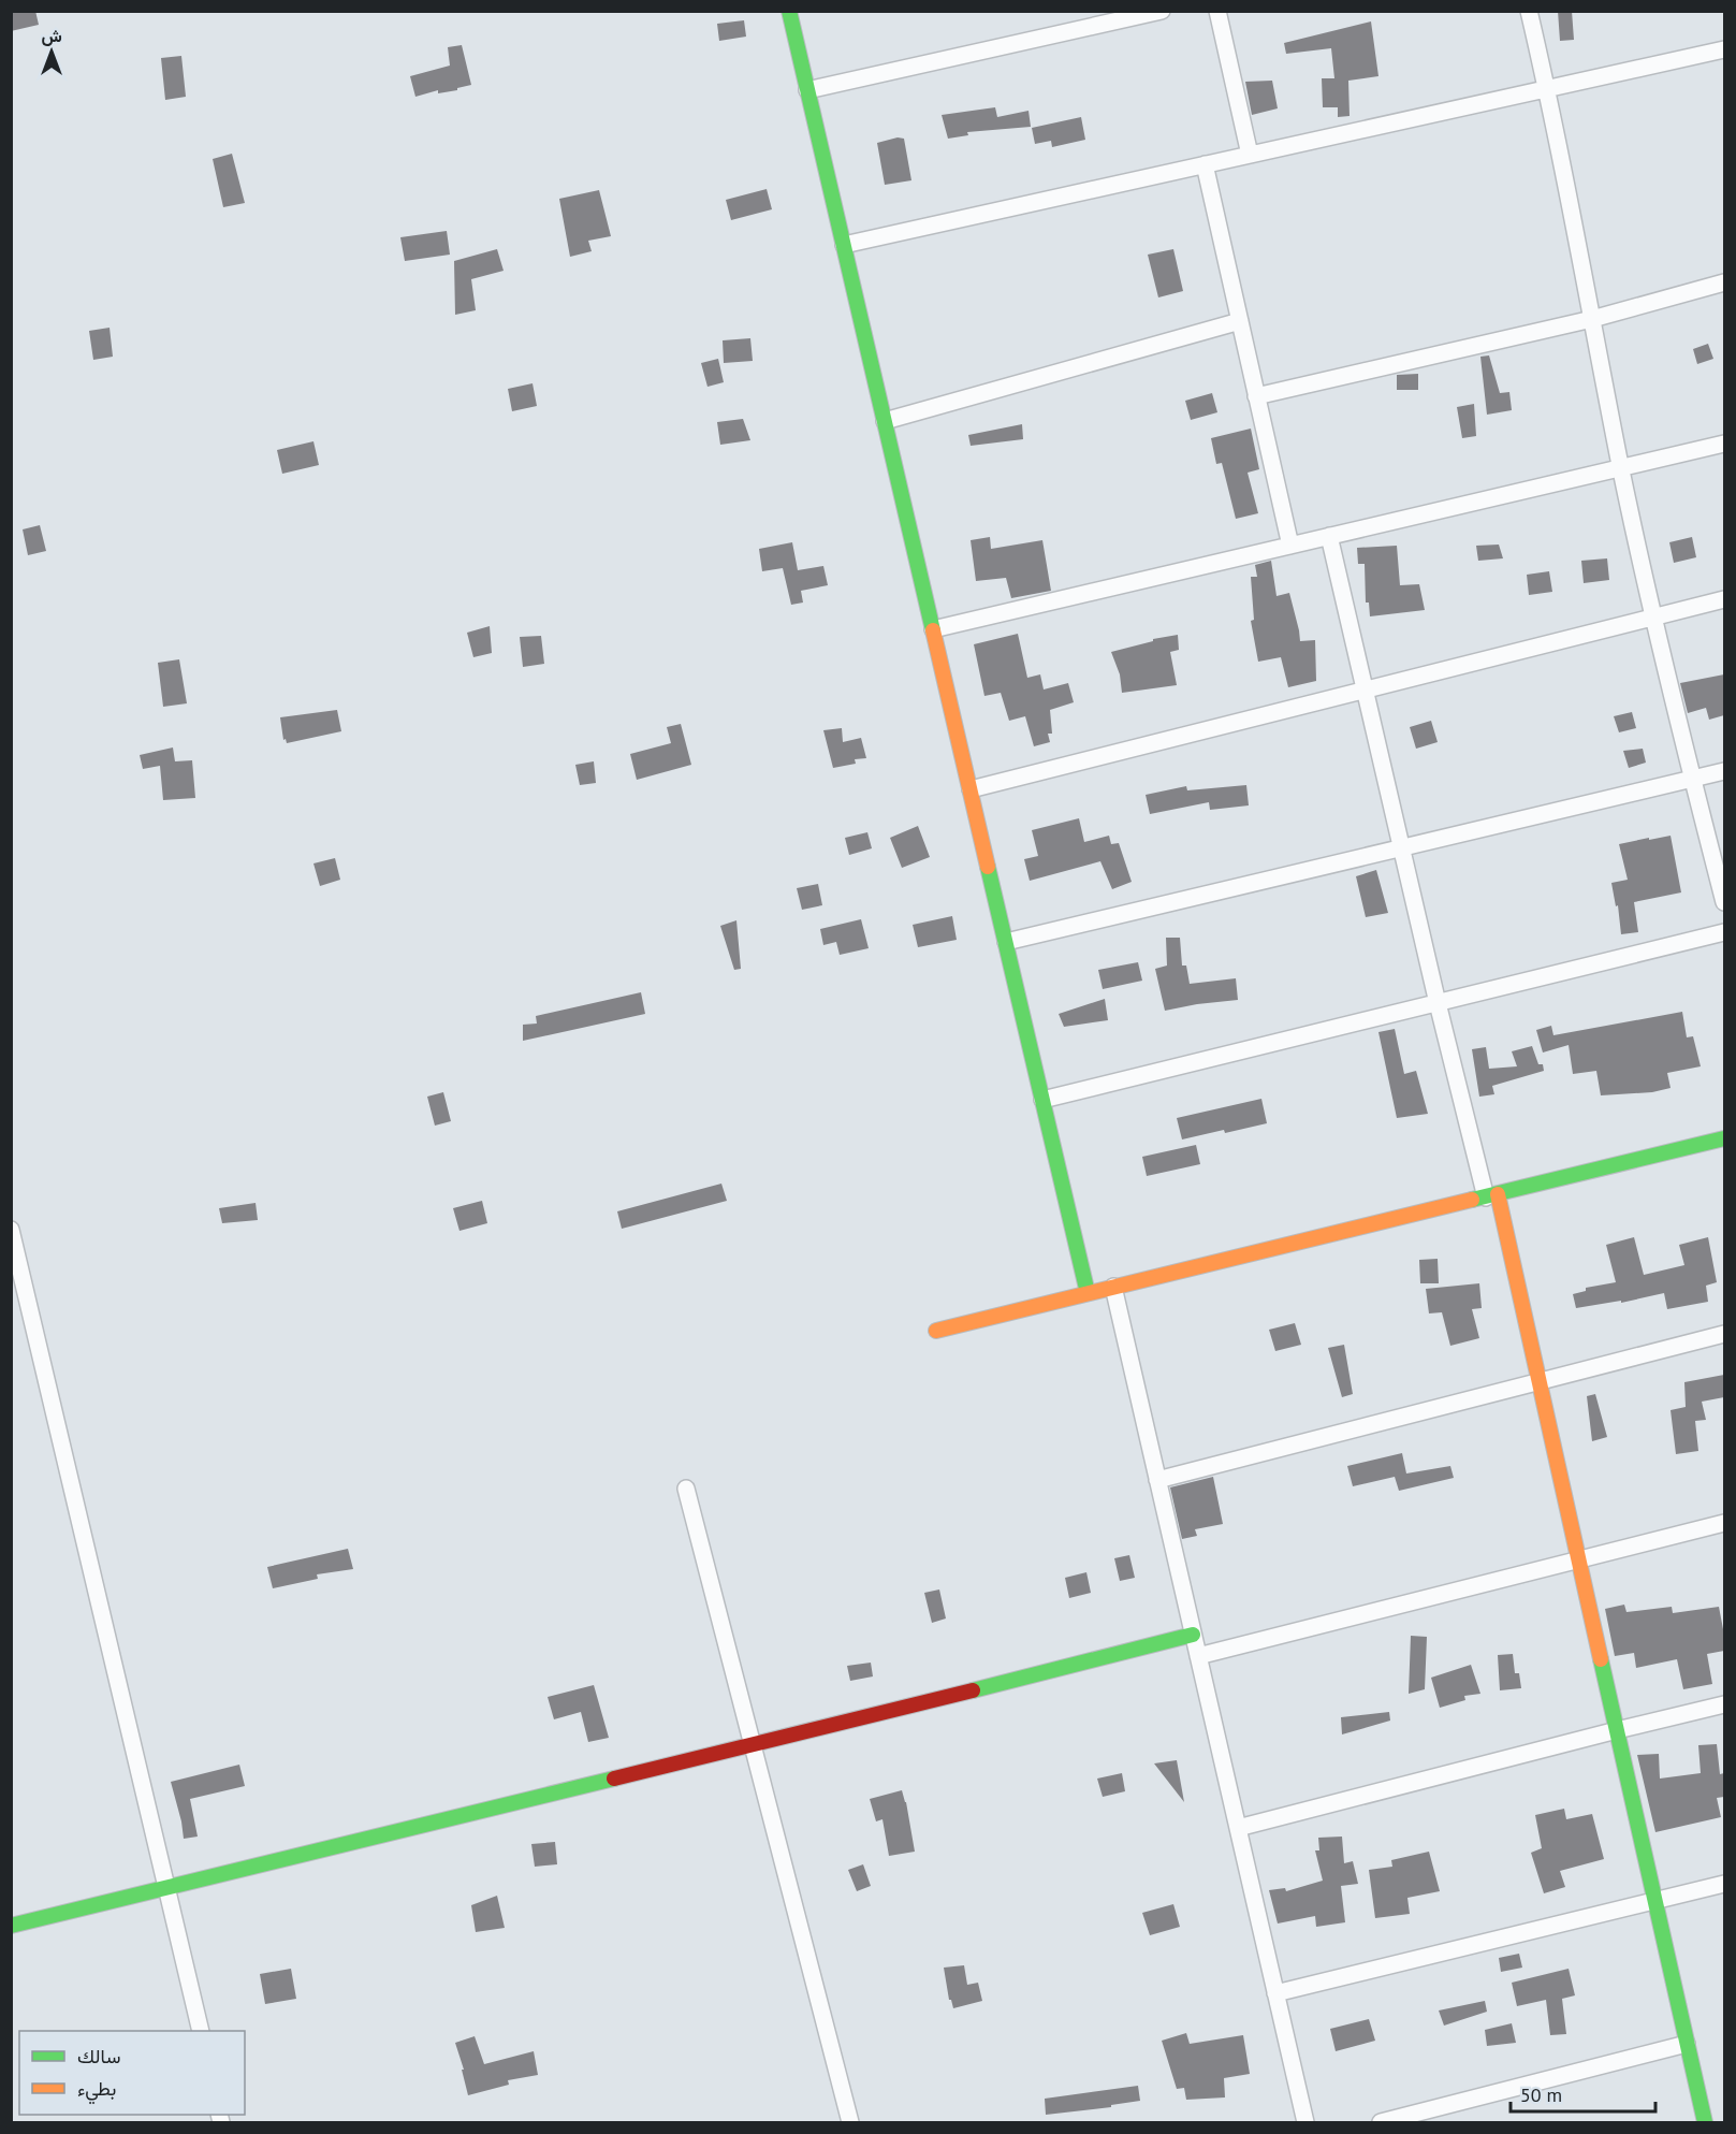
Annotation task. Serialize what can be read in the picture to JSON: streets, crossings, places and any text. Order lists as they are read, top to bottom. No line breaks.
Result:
{"legend":["سالك","بطيء"],"scale_bar":"50 m","north":"top"}
